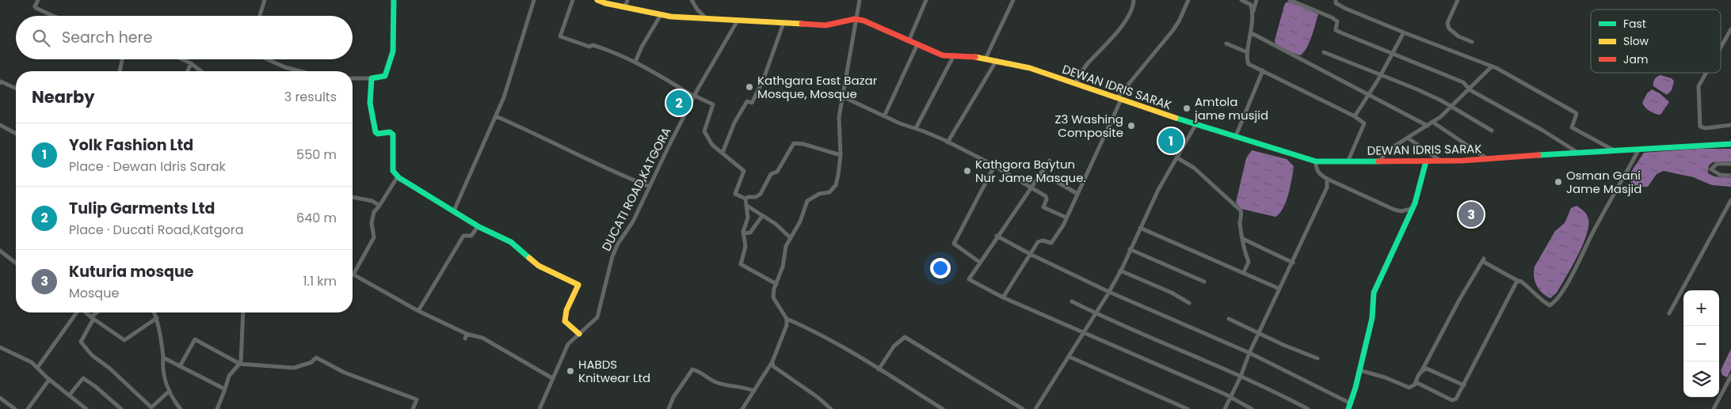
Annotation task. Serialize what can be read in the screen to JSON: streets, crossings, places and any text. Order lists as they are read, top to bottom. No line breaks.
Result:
{"streets":{"main road":["DEWAN IDRIS SARAK"],"street":["DUCATI ROAD,KATGORA"]},"places":["Kathgara East Bazar Mosque, Mosque","Amtola jame musjid","Z3 Washing Composite","Kathgora Baytun Nur Jame Masque.","Osman Gani Jame Masjid","HABDS Knitwear Ltd"],"legend":["Fast","Slow","Jam"],"page":{"search":"Search here","heading":["Nearby","3 results"],"pins":["2","1","3"],"list":[{"mark":"1","name":"Yolk Fashion Ltd","note":"Place · Dewan Idris Sarak","value":"550 m"},{"mark":"2","name":"Tulip Garments Ltd","note":"Place · Ducati Road,Katgora","value":"640 m"},{"mark":"3","name":"Kuturia mosque","note":"Mosque","value":"1.1 km"}],"map_buttons":["+","−"]}}
